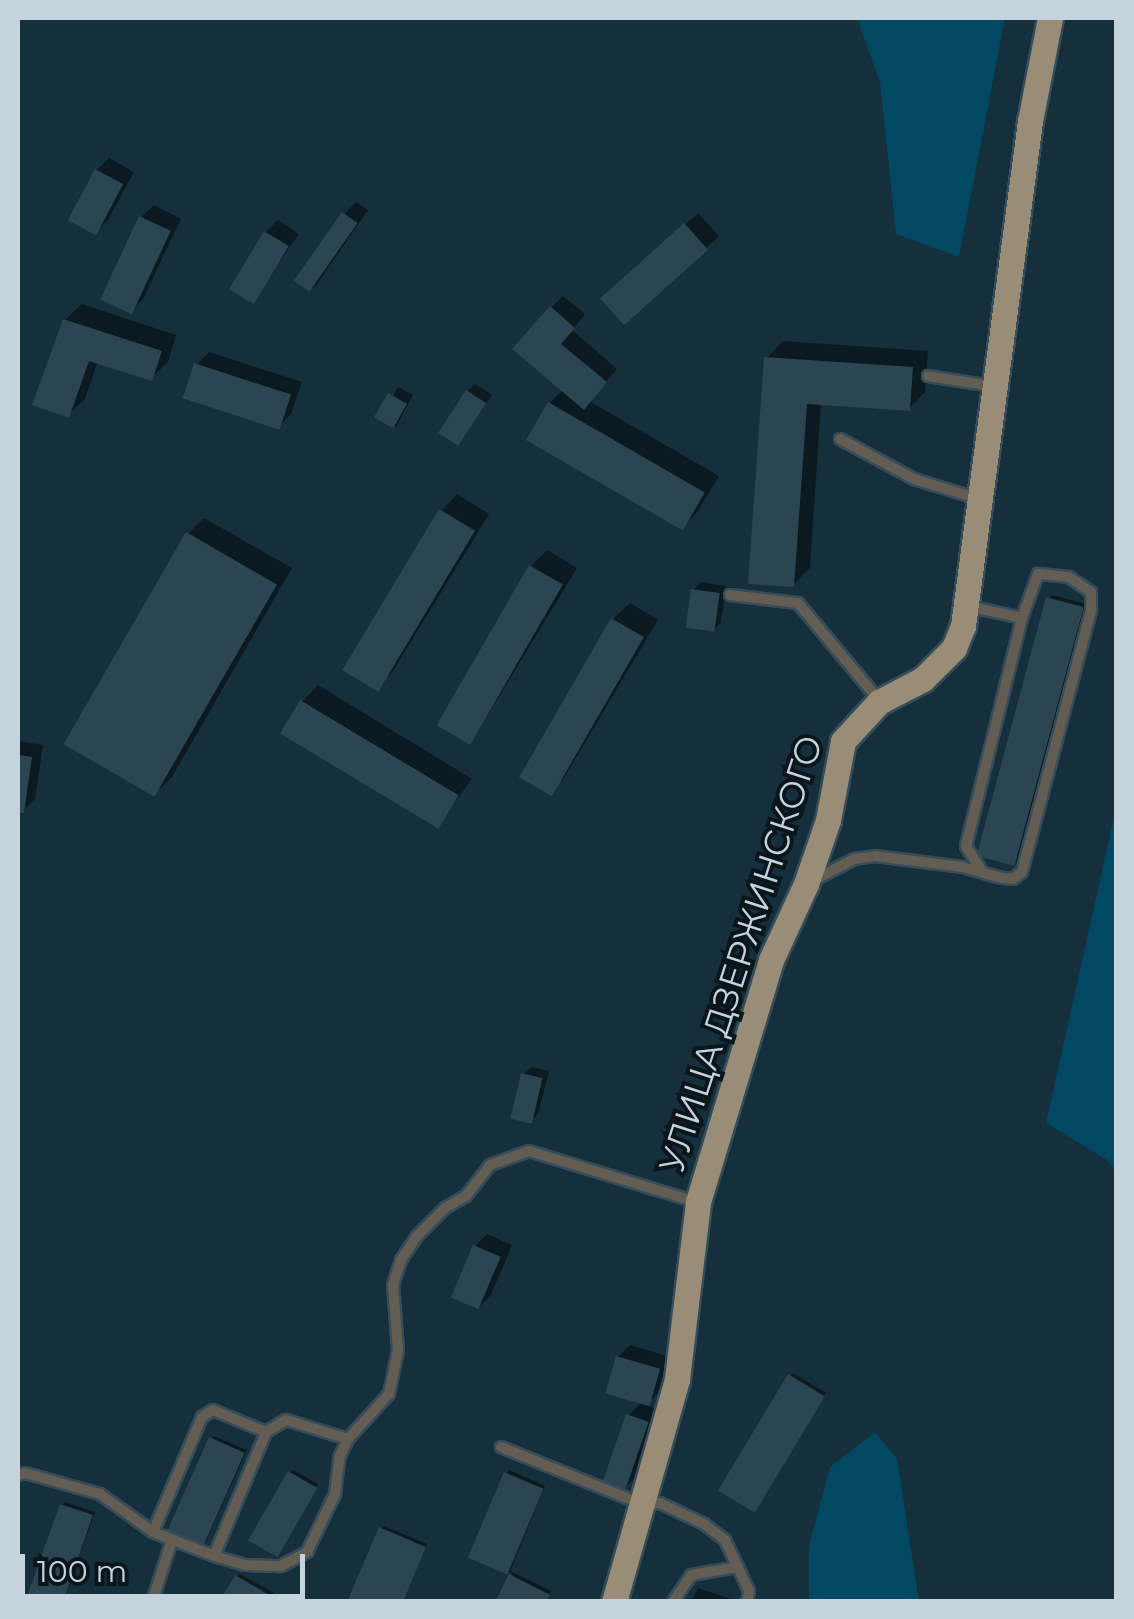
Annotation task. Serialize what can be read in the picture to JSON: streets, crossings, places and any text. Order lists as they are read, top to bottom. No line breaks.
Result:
{"streets":{"main road":["УЛИЦА ДЗЕРЖИНСКОГО"]},"scale_bar":"100 m"}
